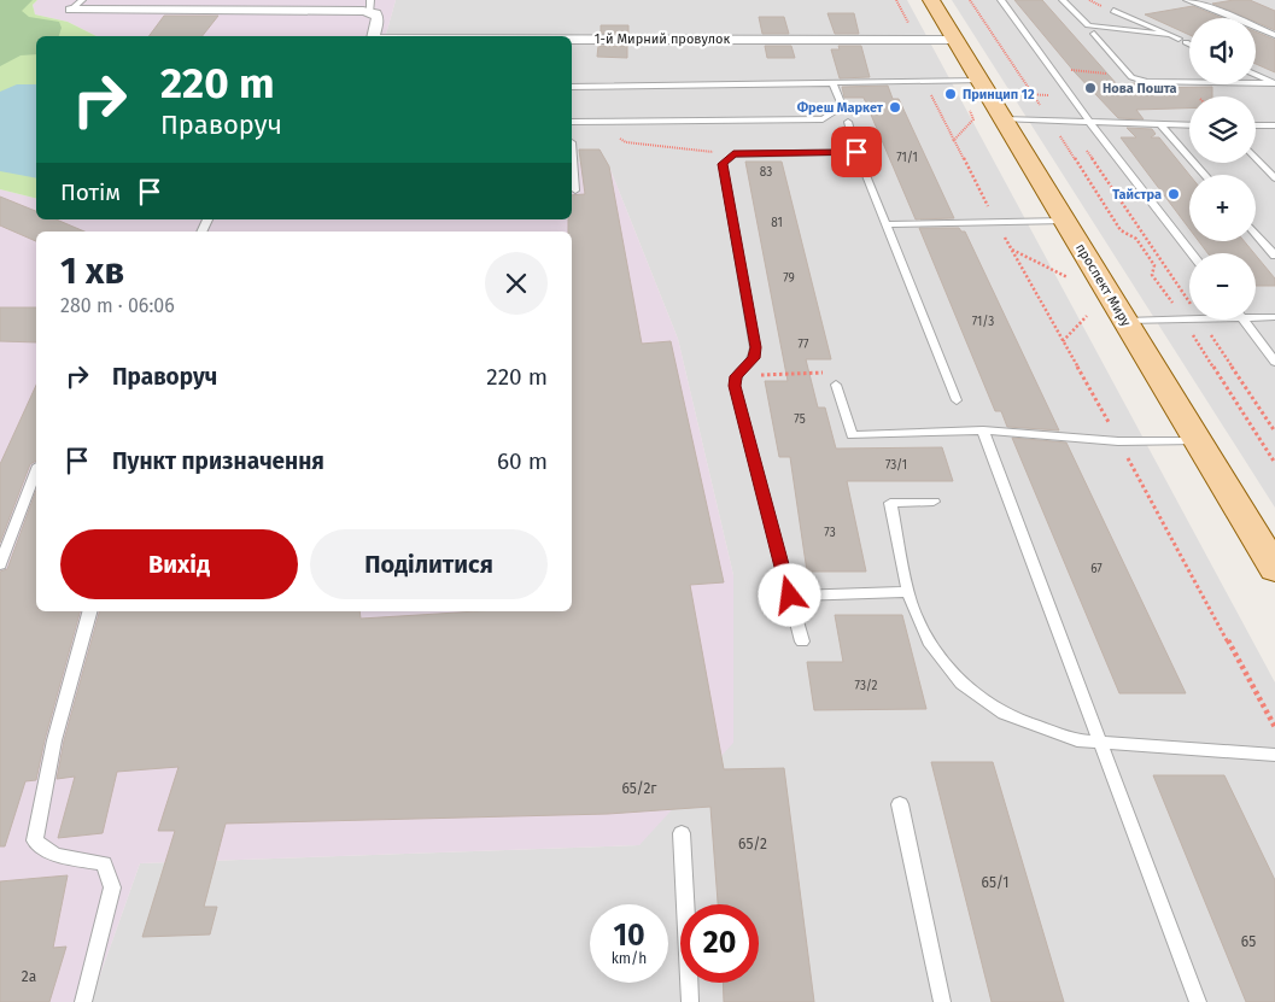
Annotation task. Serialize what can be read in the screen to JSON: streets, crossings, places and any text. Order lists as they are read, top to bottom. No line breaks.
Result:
{"streets":{"main road":["проспект Миру"],"street":["1-й Мирний провулок"]},"crossings":[["1-й Мирний провулок","проспект Миру"]],"places":["Нова Пошта","Принцип 12","Фреш Маркет","Тайстра"],"house_numbers":["71/1","83","81","79","71/3","77","75","73/1","73","67","73/2","65/2г","65/2","65/1","65","2а"],"page":{"map_buttons":["+","−"],"turn":["220 m","Праворуч"],"then":"Потім","heading":["1 хв","280 m · 06:06"],"list":[{"name":"Праворуч","value":"220 m"},{"name":"Пункт призначення","value":"60 m"}],"buttons":["Вихід","Поділитися"],"speed":"10 km/h","limit":"20"}}
